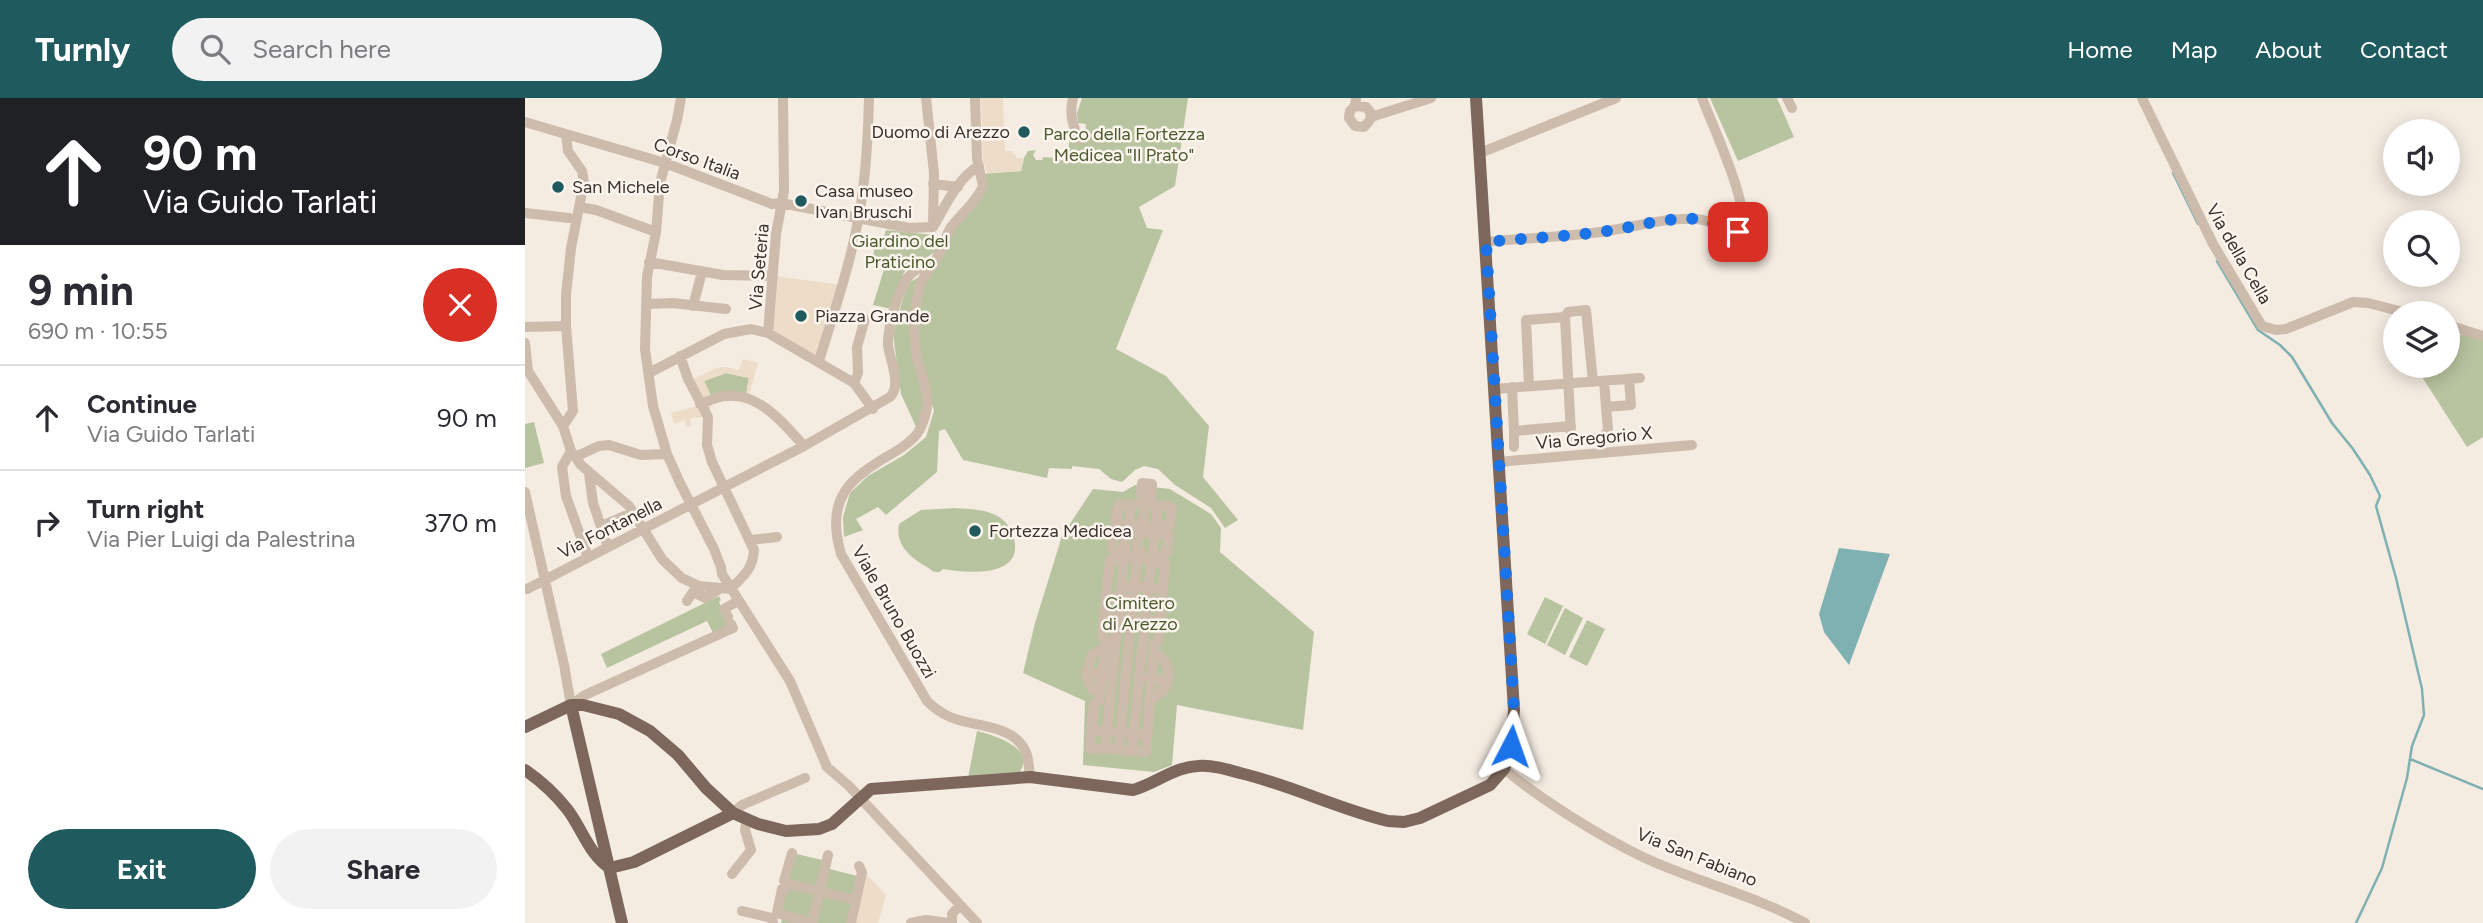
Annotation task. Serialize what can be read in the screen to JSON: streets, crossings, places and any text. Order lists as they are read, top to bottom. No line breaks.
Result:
{"streets":{"street":["Corso Italia","Via della Cella","Via Seteria","Via Gregorio X","Via Fontanella","Viale Bruno Buozzi","Via San Fabiano"]},"crossings":[["Corso Italia","Via Seteria"],["Via Fontanella","Viale Bruno Buozzi"]],"parks":["Parco della Fortezza Medicea \"Il Prato\"","Giardino del Praticino","Cimitero di Arezzo"],"places":["Duomo di Arezzo","San Michele","Casa museo Ivan Bruschi","Piazza Grande","Fortezza Medicea"],"page":{"header":"Turnly","search":"Search here","nav":["Home","Map","About","Contact"],"turn":["90 m","Via Guido Tarlati"],"heading":["9 min","690 m · 10:55"],"list":[{"name":"Continue","note":"Via Guido Tarlati","value":"90 m"},{"name":"Turn right","note":"Via Pier Luigi da Palestrina","value":"370 m"}],"buttons":["Exit","Share"]}}
